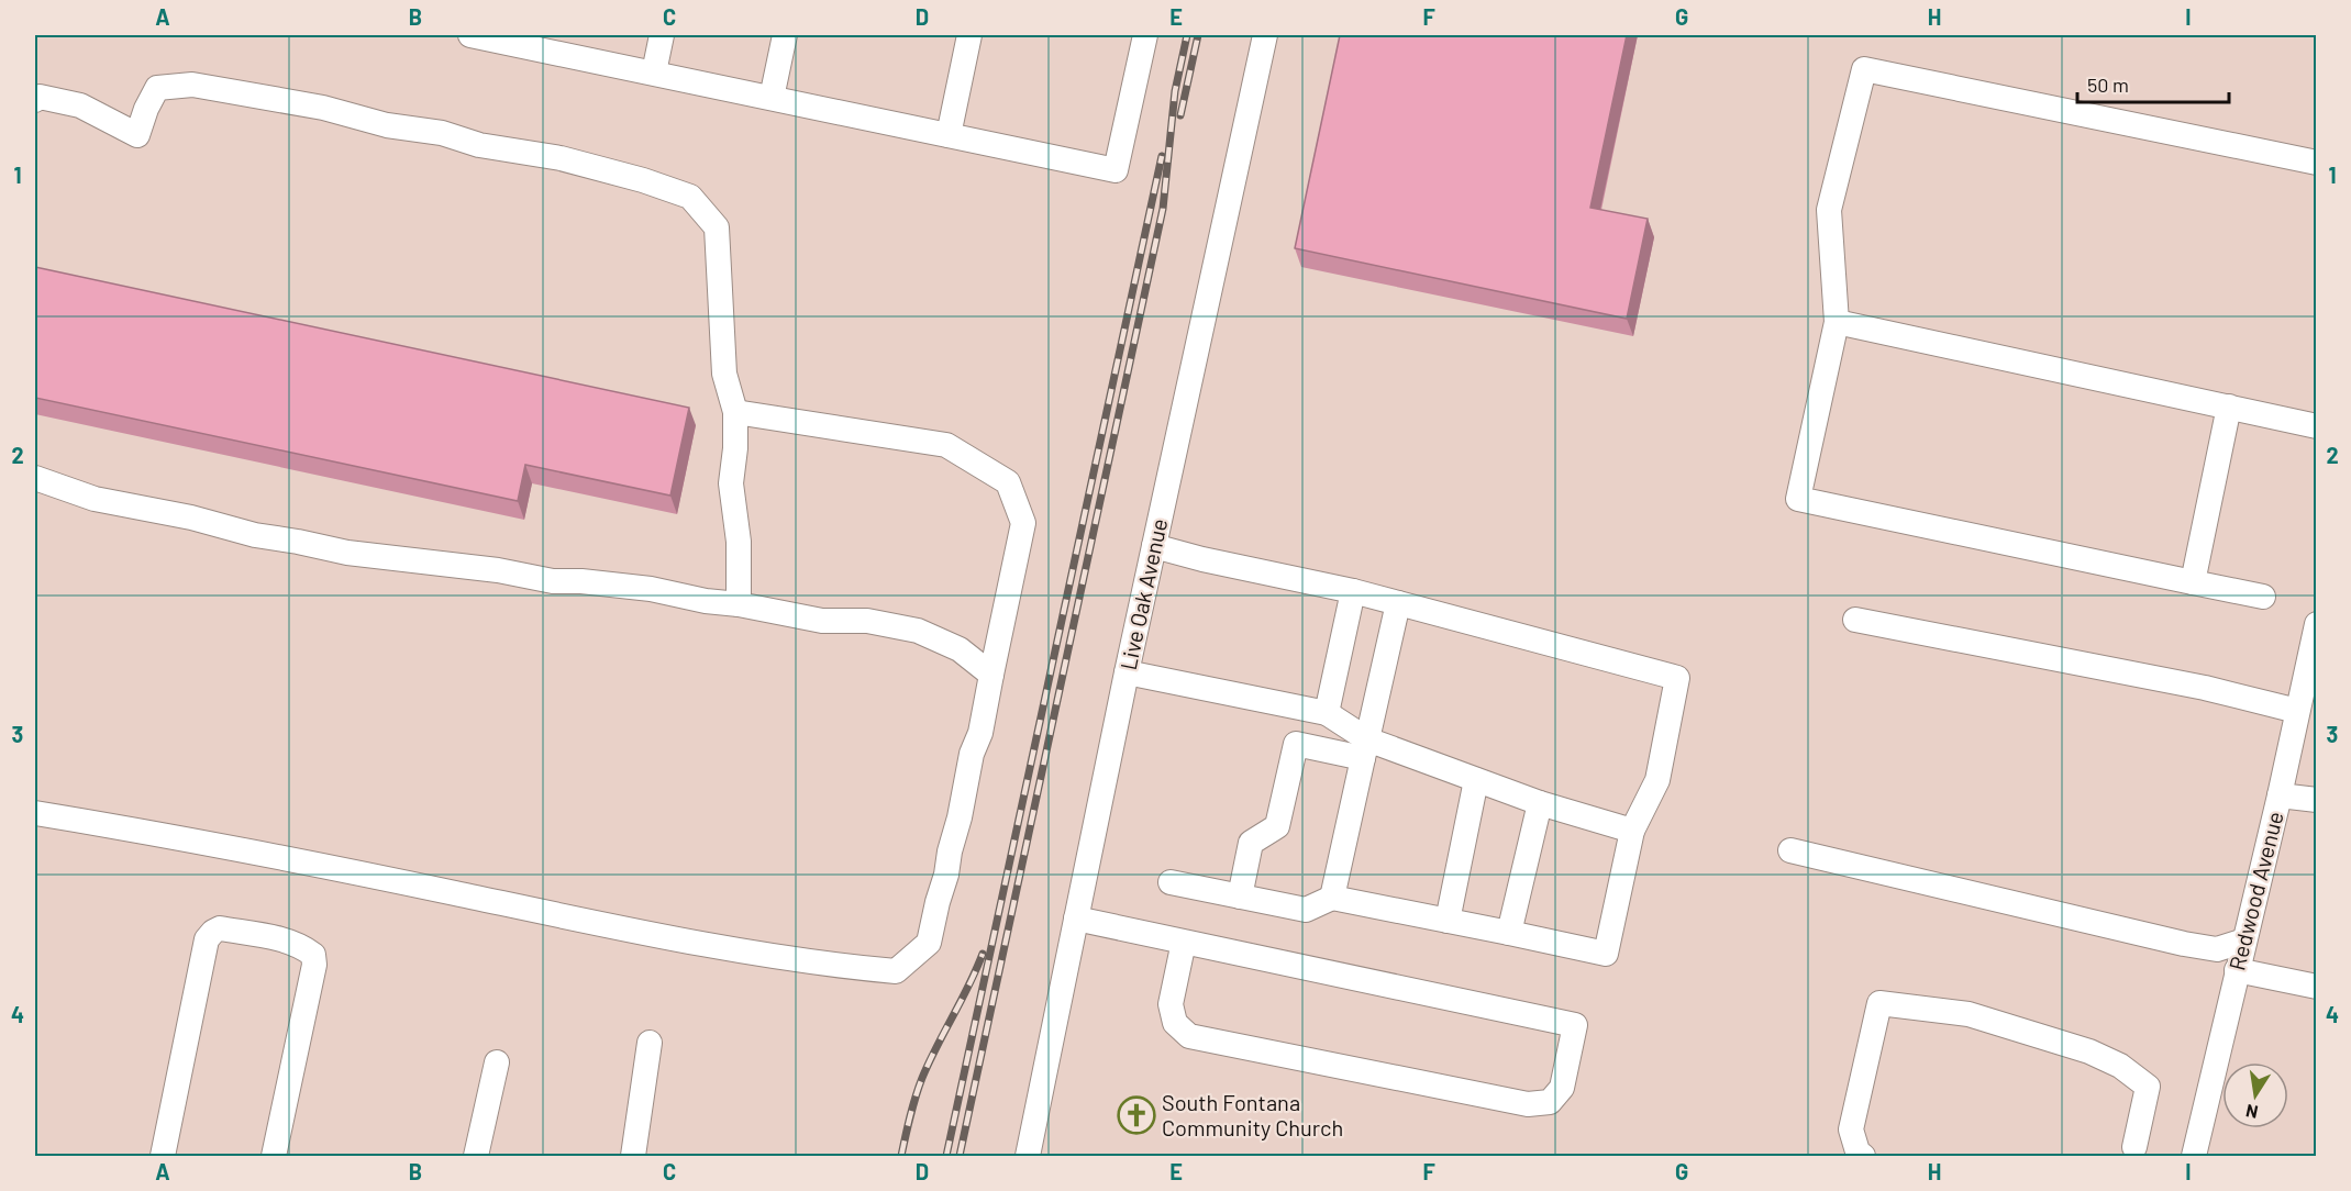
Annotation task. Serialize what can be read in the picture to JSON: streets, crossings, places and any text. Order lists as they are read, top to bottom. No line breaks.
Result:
{"streets":{"street":["Live Oak Avenue","Redwood Avenue"]},"places":{"church":["South Fontana Community Church"]},"scale_bar":"50 m","north":"bottom","grid":{"columns":["A","B","C","D","E","F","G","H","I"],"rows":["1","2","3","4"]}}
